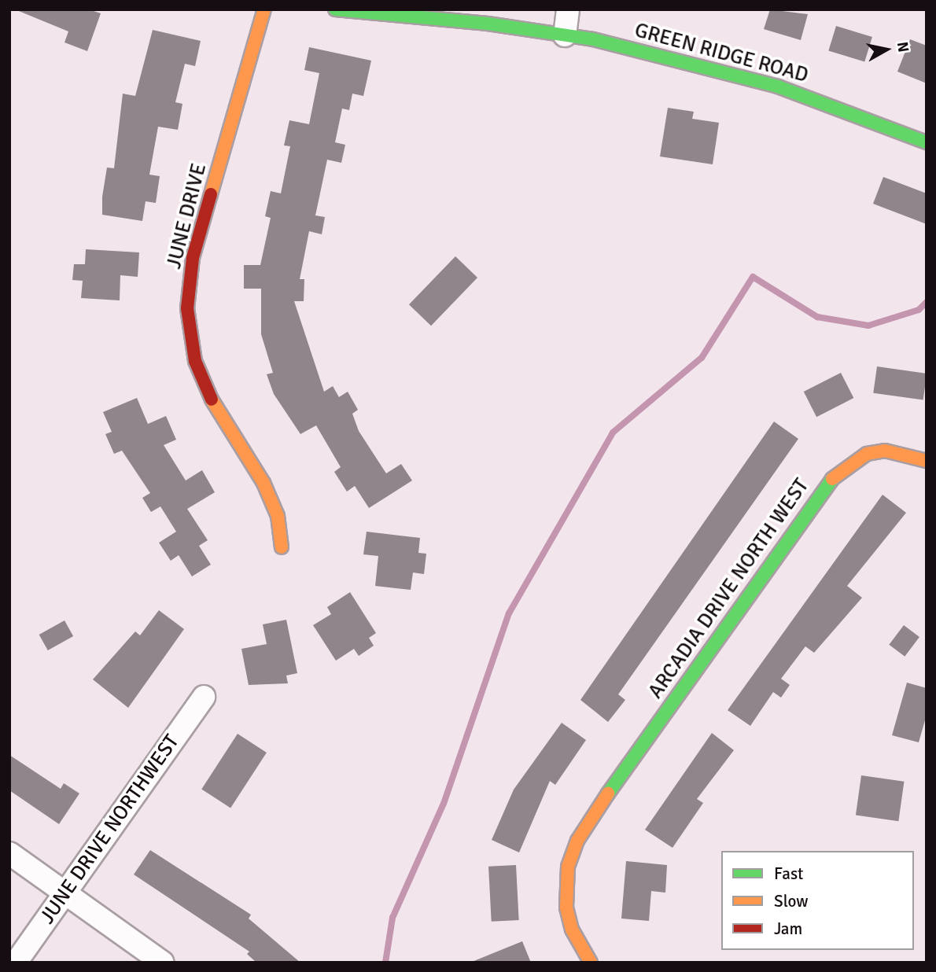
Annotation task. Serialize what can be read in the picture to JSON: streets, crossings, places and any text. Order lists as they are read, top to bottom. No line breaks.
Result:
{"streets":{"street":["GREEN RIDGE ROAD","JUNE DRIVE","ARCADIA DRIVE NORTH WEST","JUNE DRIVE NORTHWEST"]},"legend":["Fast","Slow","Jam"],"north":"right"}
